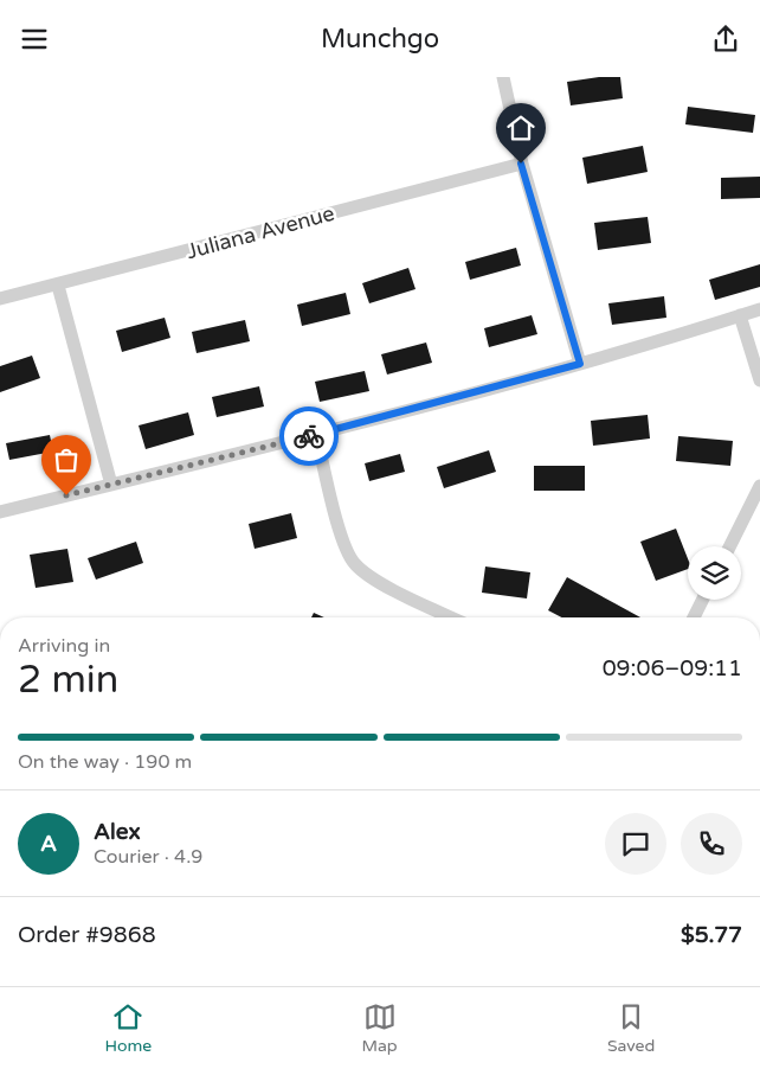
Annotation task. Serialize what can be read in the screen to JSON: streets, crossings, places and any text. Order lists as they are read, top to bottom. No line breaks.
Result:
{"streets":{"street":["Juliana Avenue"]},"page":{"header":"Munchgo","heading":["2 min","Arriving in","09:06–09:11"],"panel":["Alex","Courier · 4.9","Order #9868","$5.77"],"bar":"On the way · 190 m","round":"A","tabs":["Home","Map","Saved"]}}
